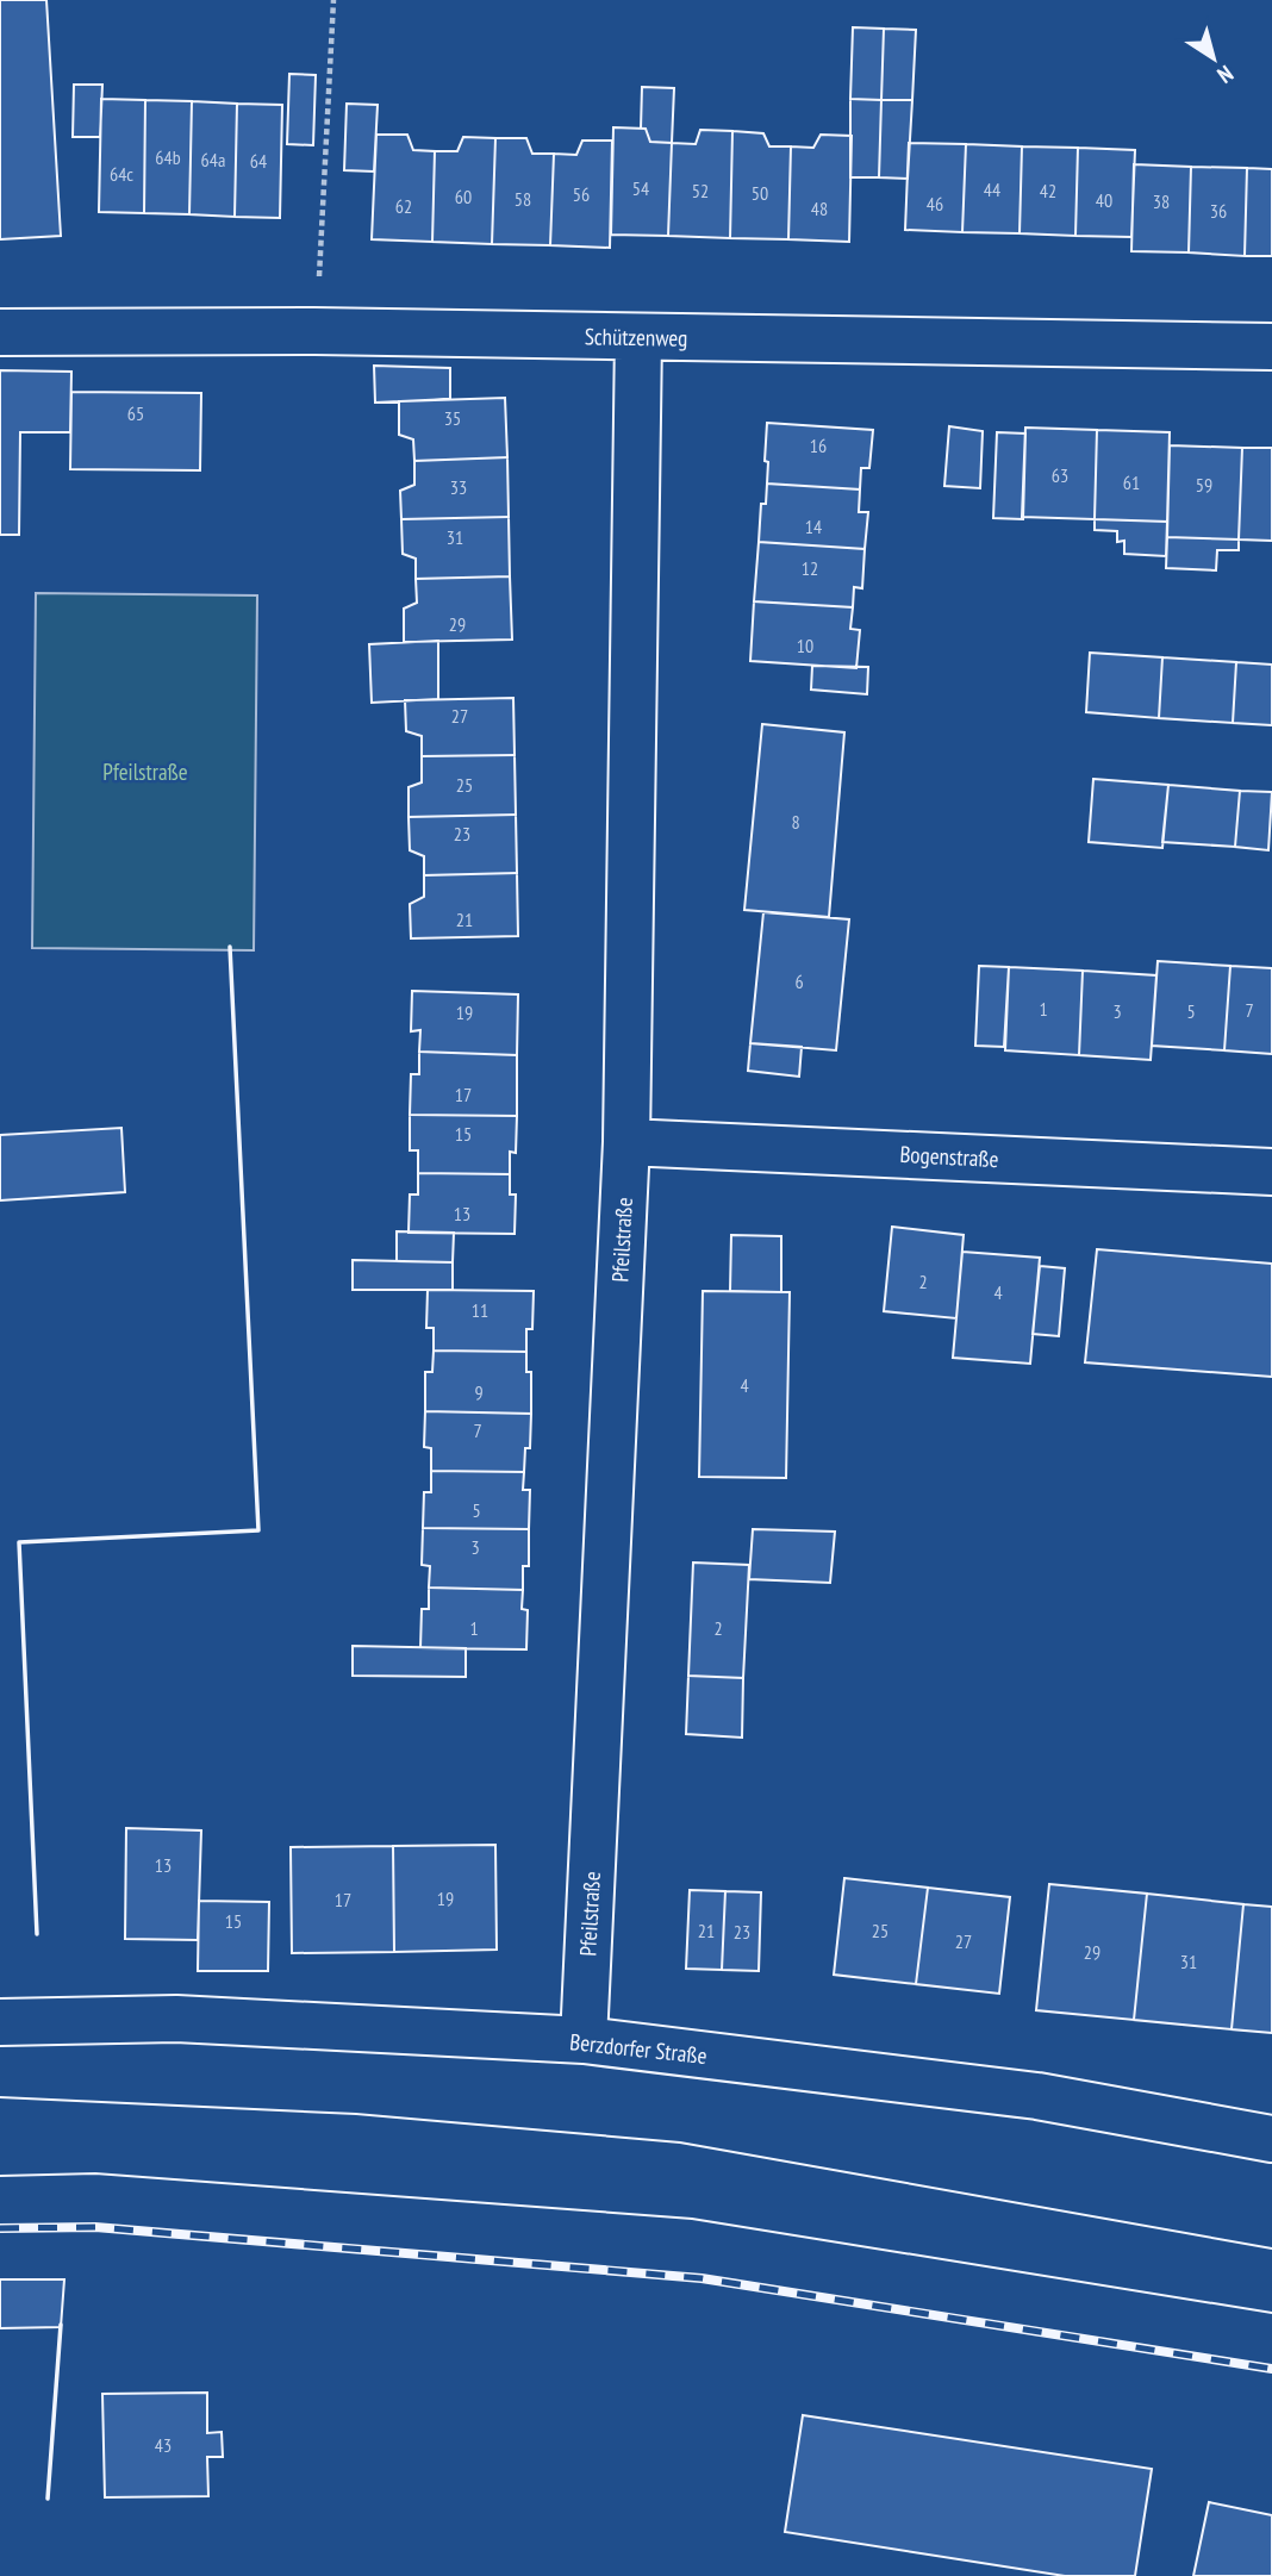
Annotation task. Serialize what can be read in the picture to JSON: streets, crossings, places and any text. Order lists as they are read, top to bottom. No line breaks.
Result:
{"streets":{"street":["Schützenweg","Bogenstraße","Pfeilstraße","Berzdorfer Straße"]},"crossings":[["Schützenweg","Pfeilstraße"],["Bogenstraße","Pfeilstraße"],["Pfeilstraße","Berzdorfer Straße"]],"parks":["Pfeilstraße"],"house_numbers":["64b","64a","64","64c","54","44","52","42","50","56","60","58","40","38","46","62","48","36","65","35","16","63","61","59","33","14","31","12","29","10","27","25","8","23","21","6","1","7","3","5","19","17","15","13","2","4","11","4","9","7","5","3","1","2","13","19","17","15","21","25","23","27","29","31","43"],"north":"bottom right"}
